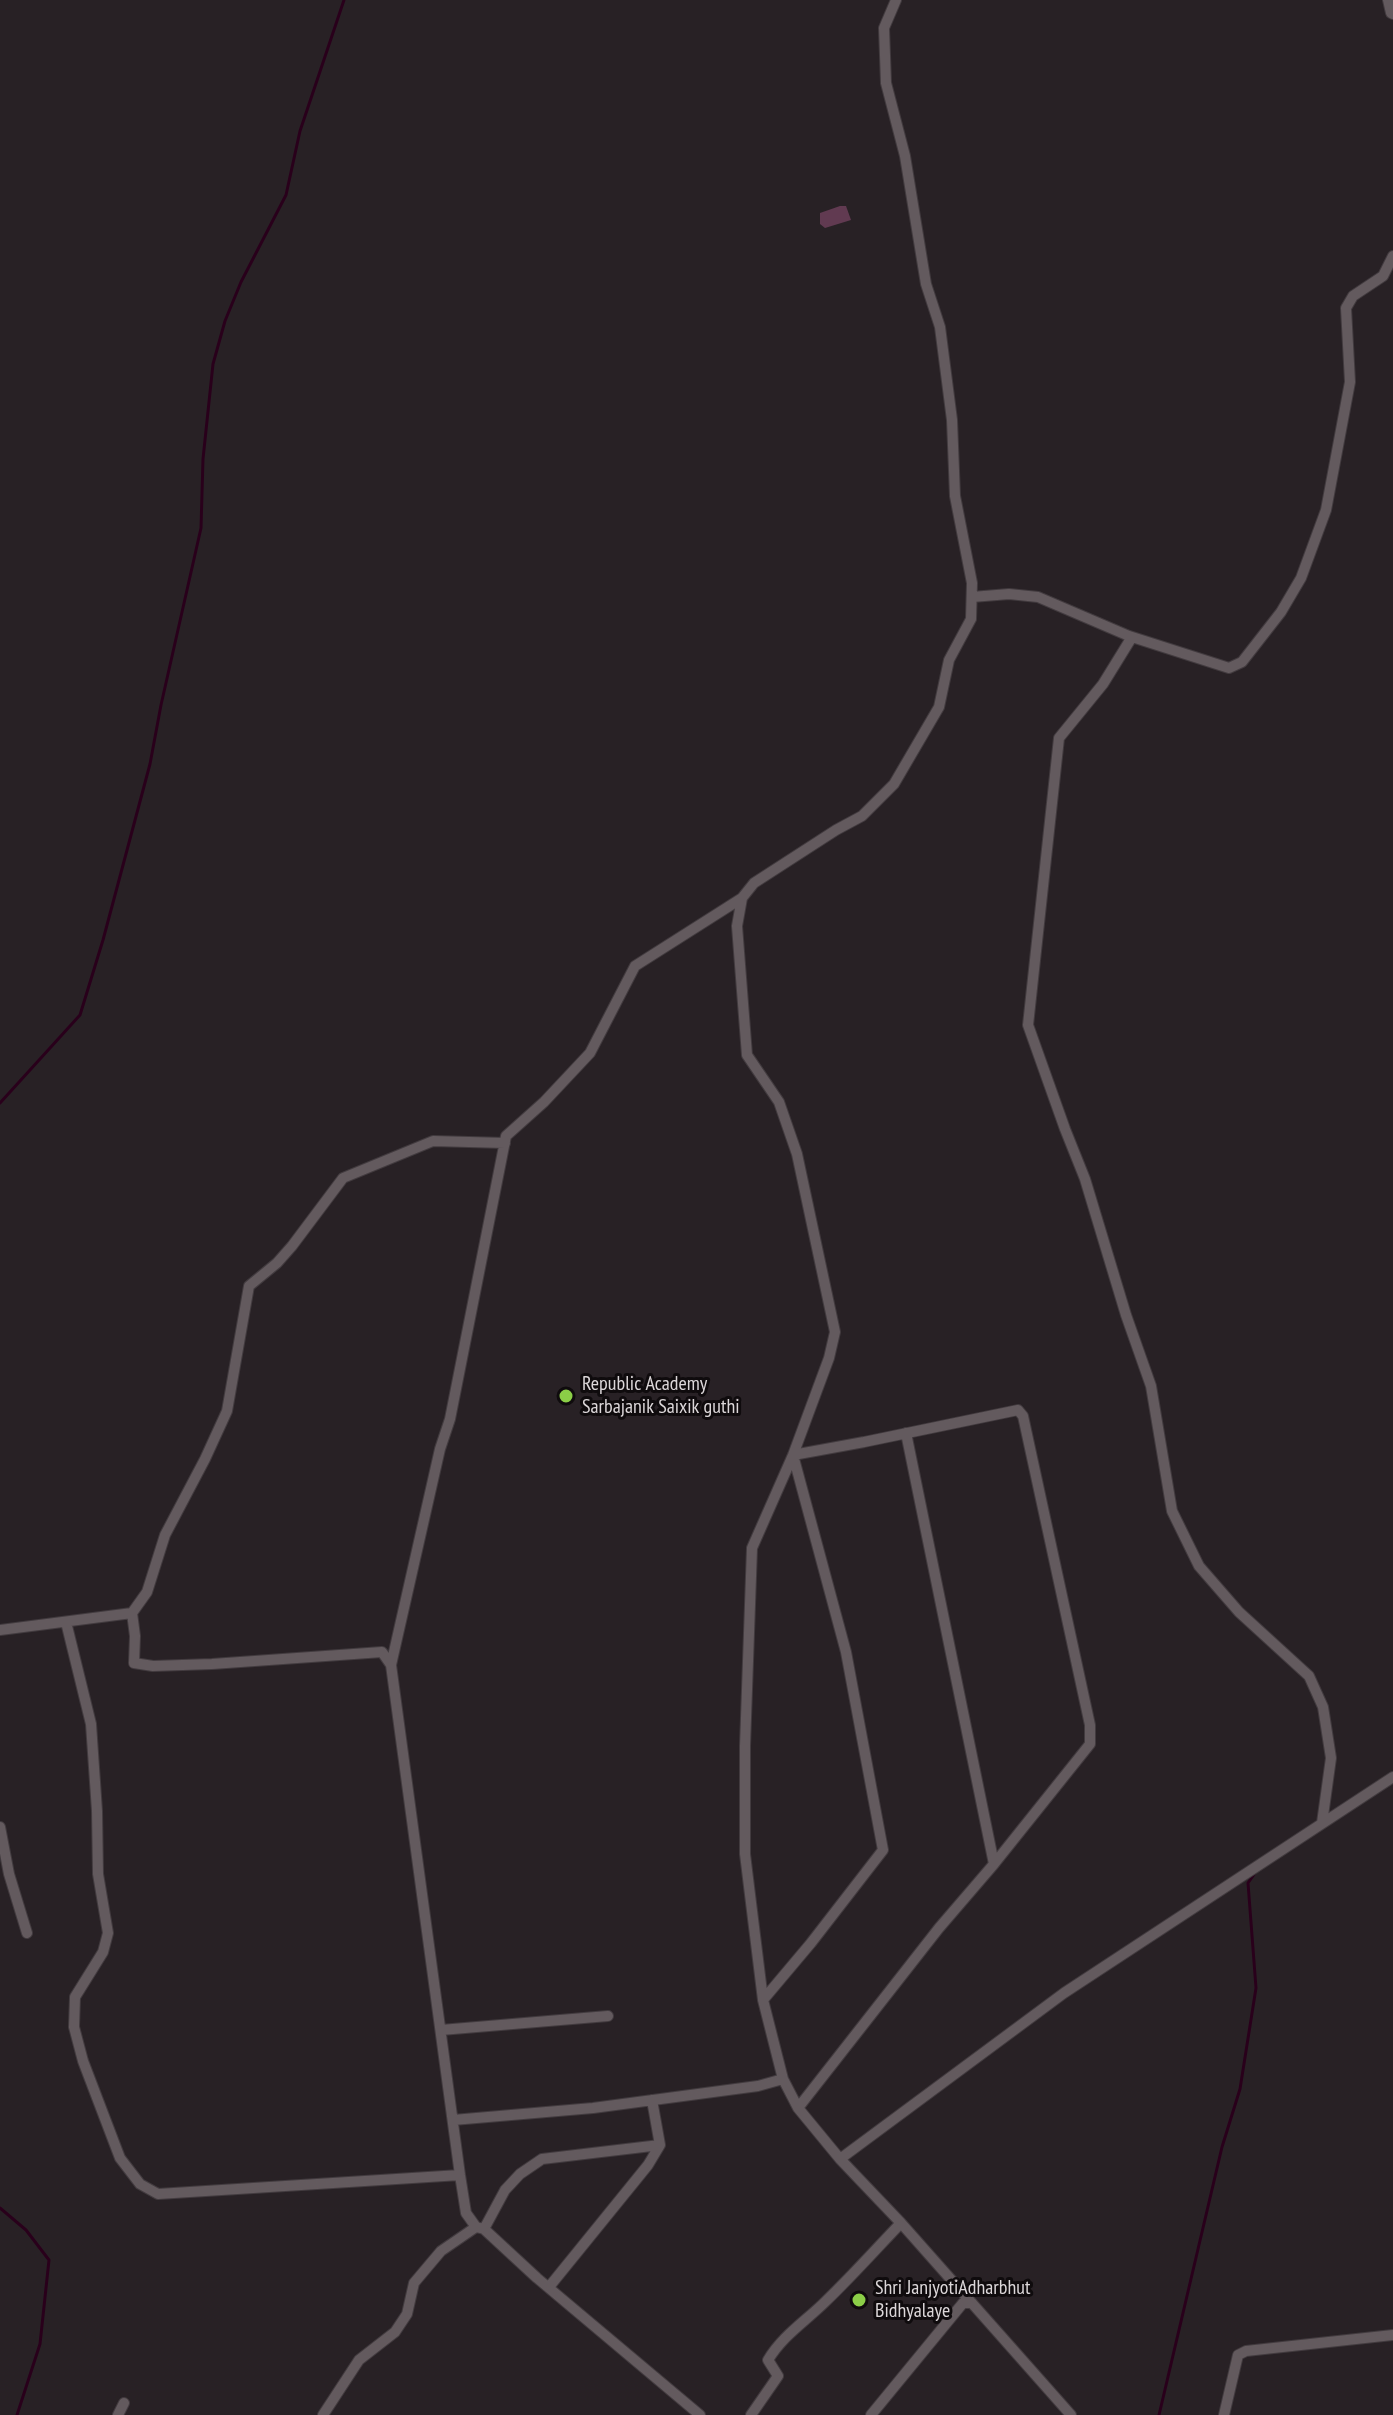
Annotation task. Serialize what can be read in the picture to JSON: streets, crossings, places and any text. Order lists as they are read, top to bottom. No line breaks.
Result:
{"places":["Republic Academy Sarbajanik Saixik guthi","Shri JanjyotiAdharbhut Bidhyalaye"]}
